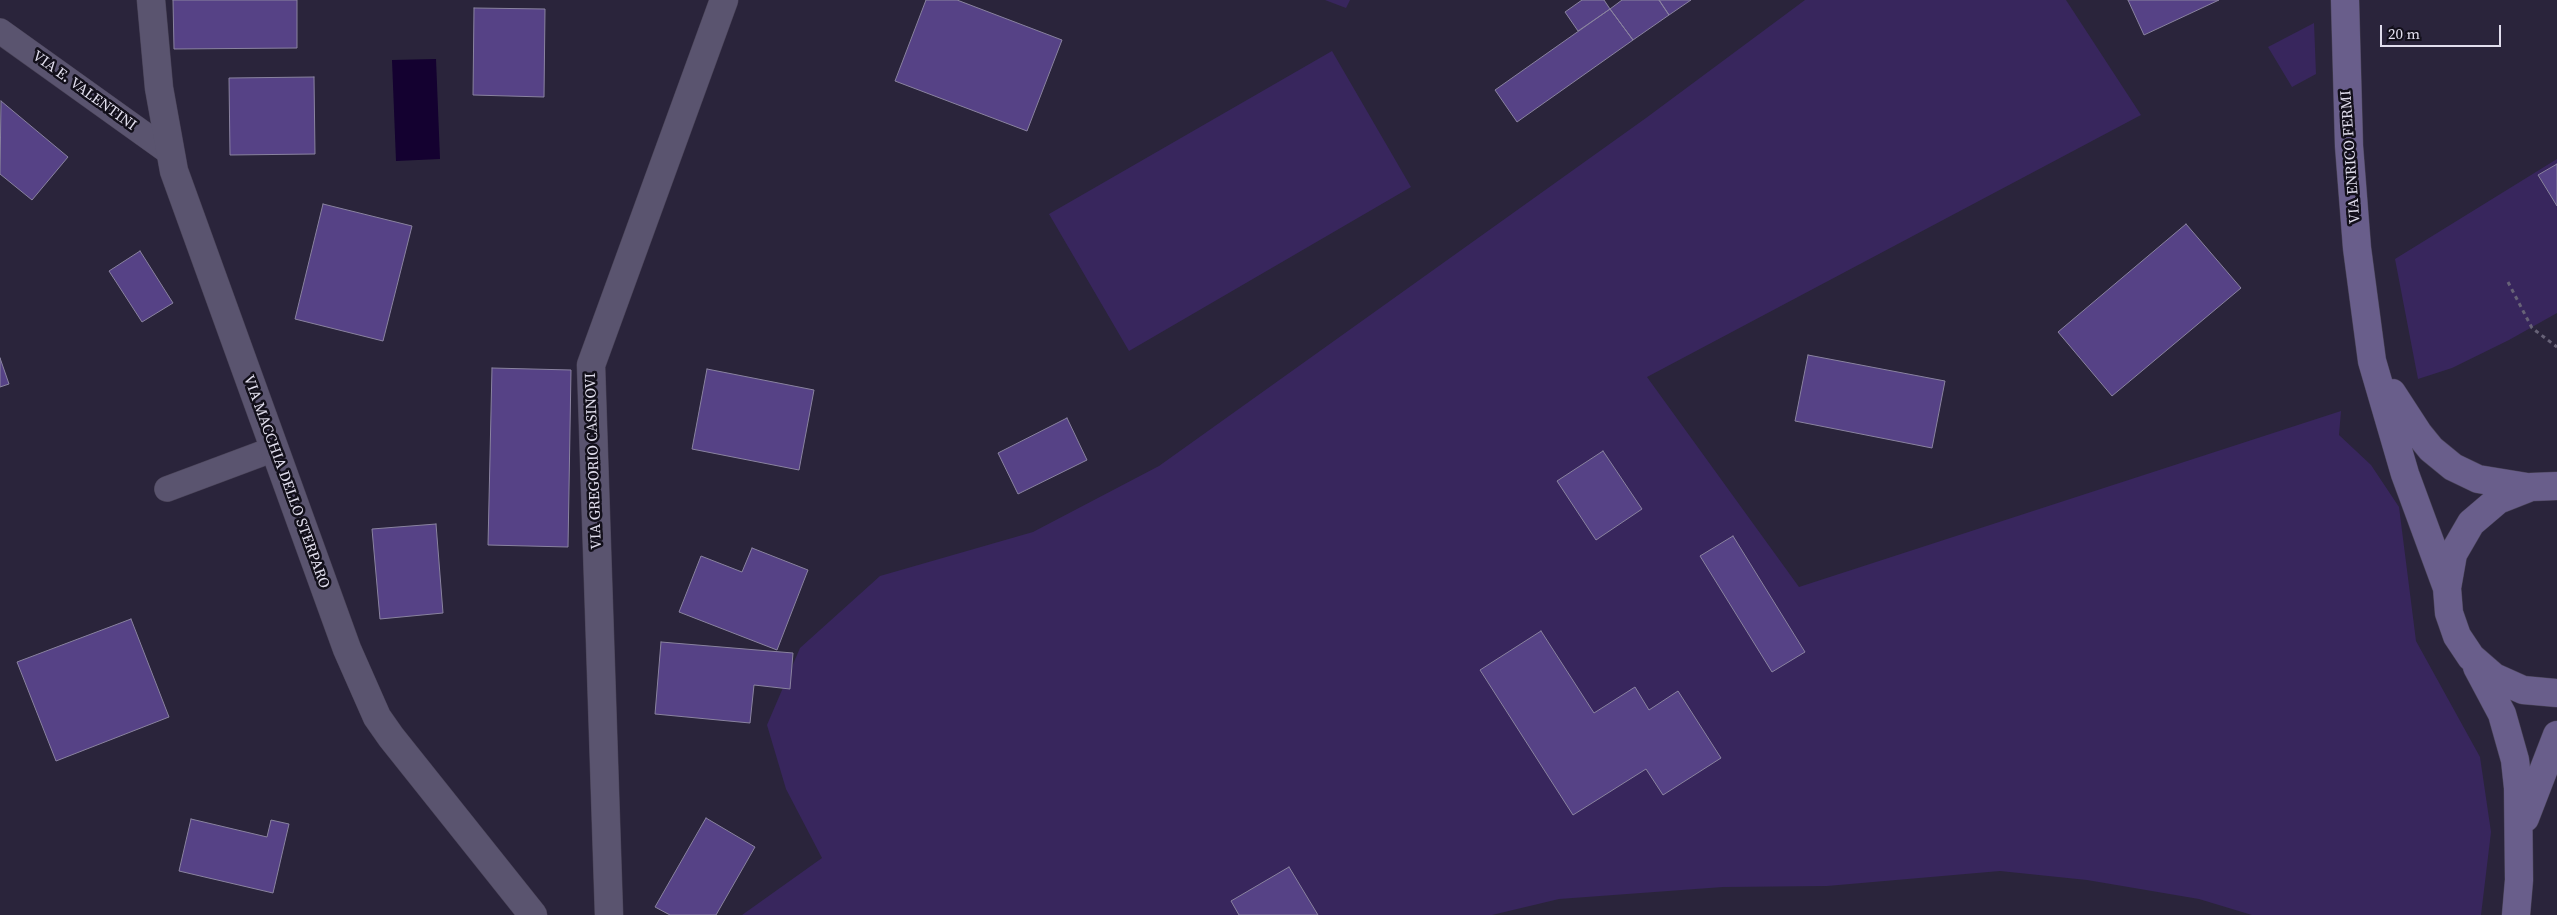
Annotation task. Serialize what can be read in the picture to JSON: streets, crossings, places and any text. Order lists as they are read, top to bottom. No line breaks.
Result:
{"streets":{"street":["VIA ENRICO FERMI","VIA GREGORIO CASINOVI","VIA MACCHIA DELLO STERPARO"],"lane":["VIA E. VALENTINI"]},"crossings":[["VIA E. VALENTINI","VIA MACCHIA DELLO STERPARO"]],"scale_bar":"20 m"}
